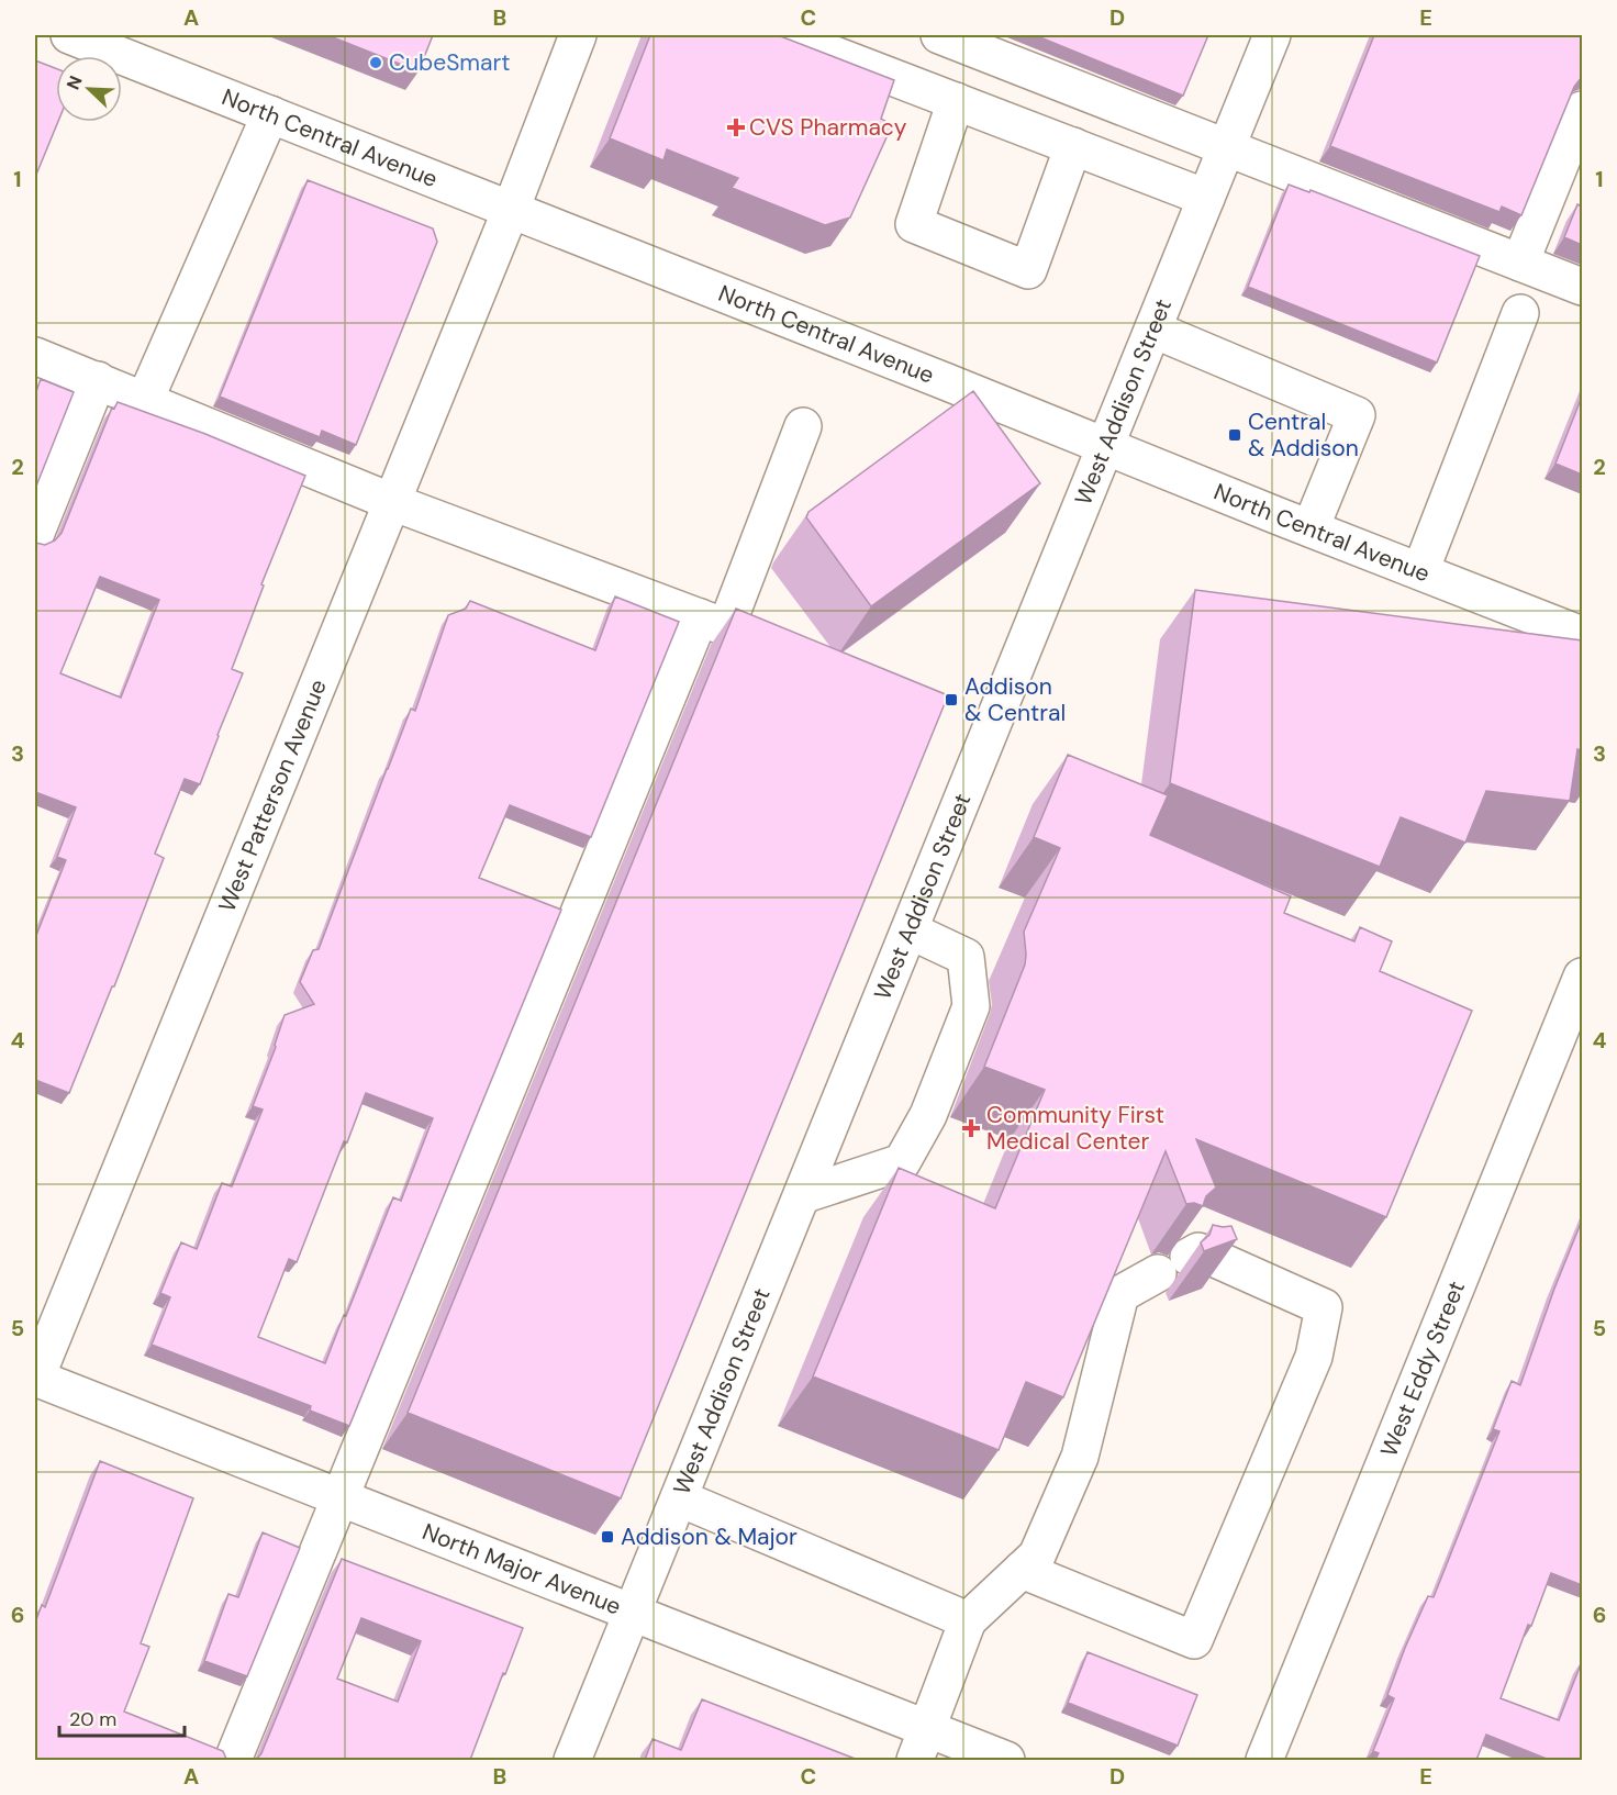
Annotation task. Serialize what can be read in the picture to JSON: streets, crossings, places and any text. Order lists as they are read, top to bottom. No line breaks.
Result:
{"streets":{"street":["North Central Avenue","West Addison Street","West Patterson Avenue","West Eddy Street","North Major Avenue"]},"crossings":[["North Central Avenue","West Addison Street"],["North Central Avenue","West Patterson Avenue"],["West Addison Street","North Major Avenue"],["West Patterson Avenue","North Major Avenue"]],"places":{"other":["CubeSmart"],"health":["CVS Pharmacy","Community First Medical Center"],"transit":["Central & Addison","Addison & Central","Addison & Major"]},"scale_bar":"20 m","north":"top left","grid":{"columns":["A","B","C","D","E"],"rows":["1","2","3","4","5","6"]}}
